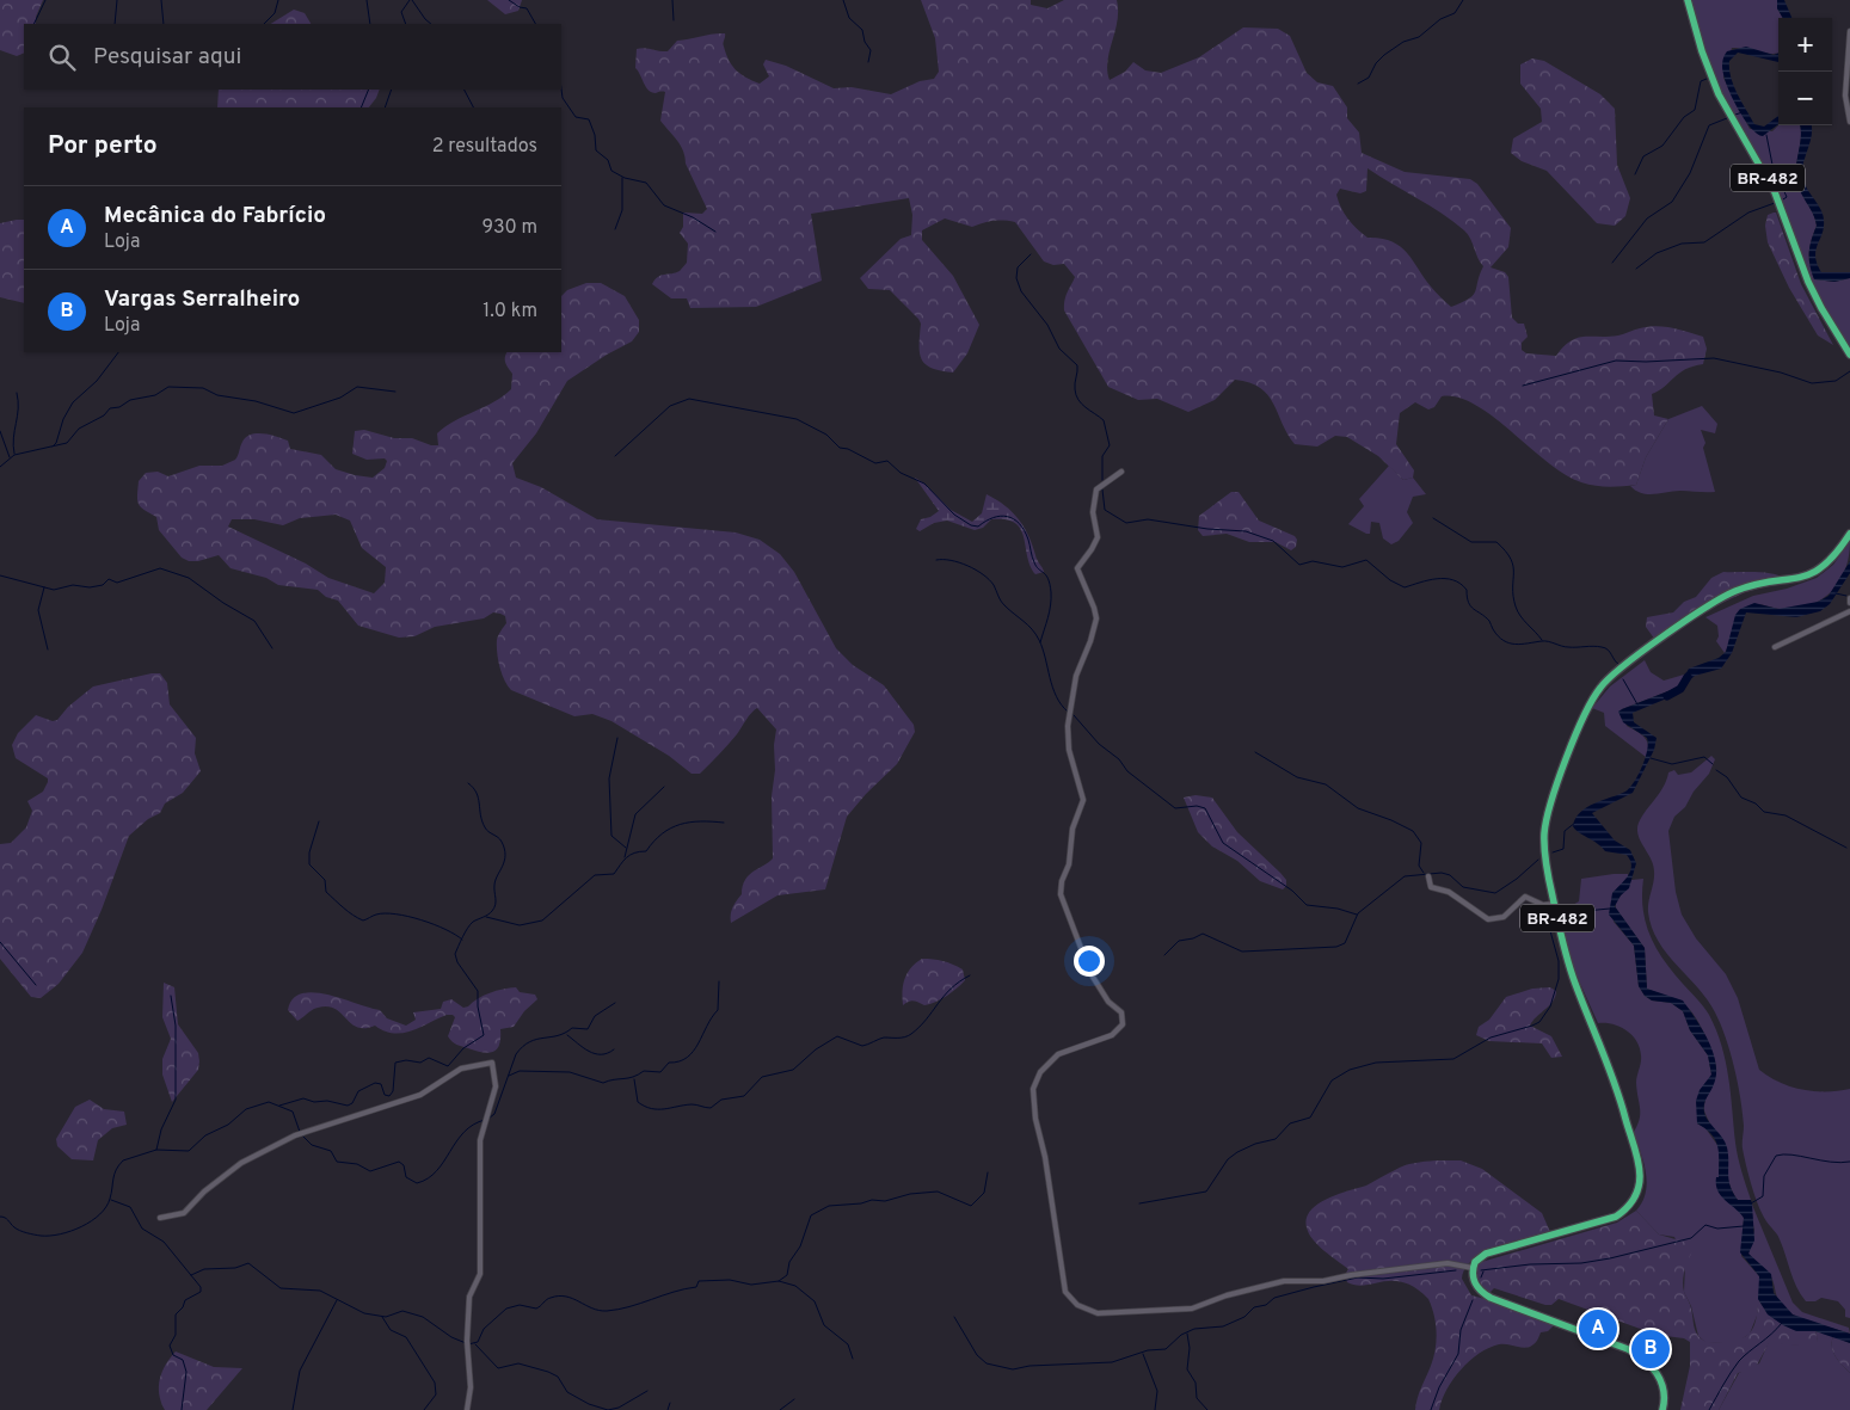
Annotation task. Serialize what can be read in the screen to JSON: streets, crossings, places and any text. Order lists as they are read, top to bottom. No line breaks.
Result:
{"streets":{"highway":["BR-482"]},"page":{"map_buttons":["+","−"],"search":"Pesquisar aqui","heading":["Por perto","2 resultados"],"list":[{"mark":"A","name":"Mecânica do Fabrício","note":"Loja","value":"930 m"},{"mark":"B","name":"Vargas Serralheiro","note":"Loja","value":"1.0 km"}],"pins":["A","B"]}}
